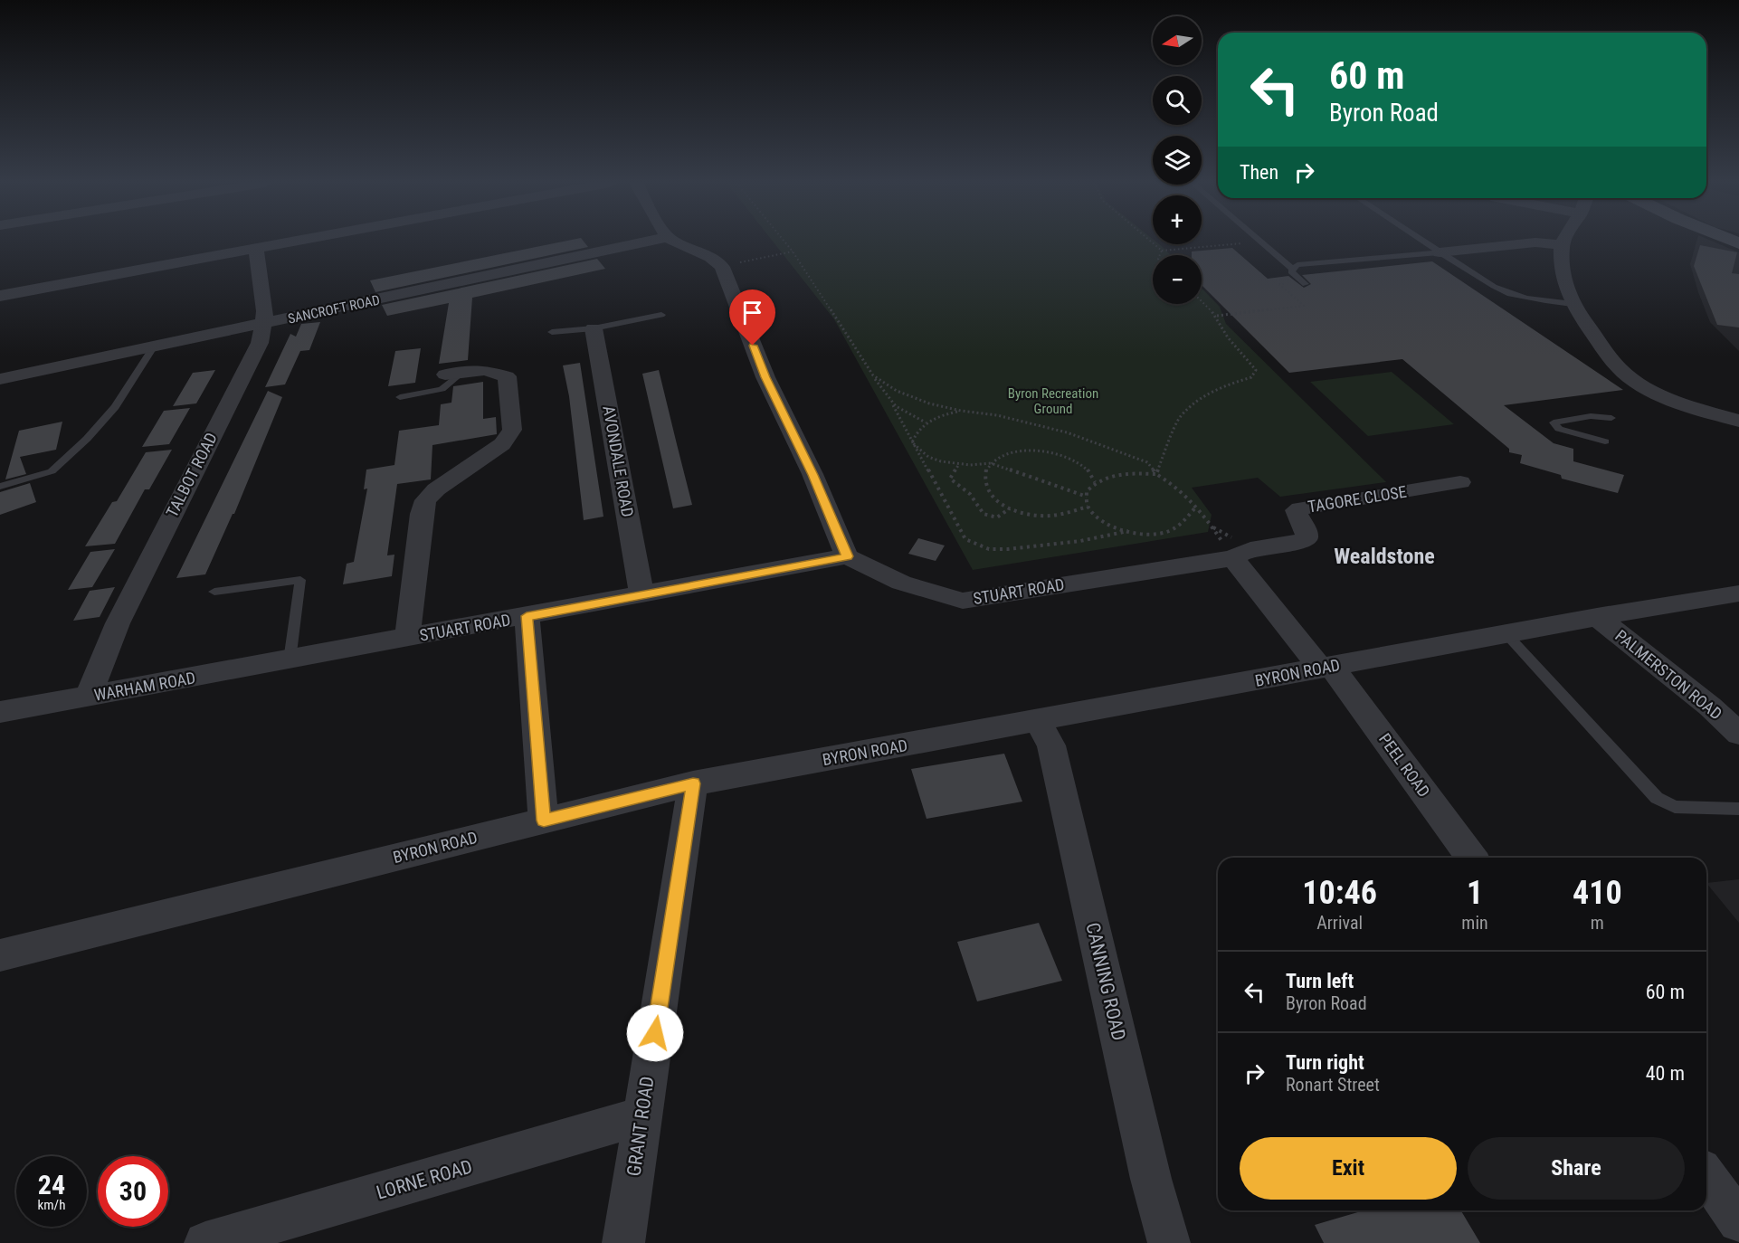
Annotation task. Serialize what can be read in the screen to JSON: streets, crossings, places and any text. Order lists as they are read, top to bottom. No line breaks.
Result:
{"streets":{"street":["SANCROFT ROAD","AVONDALE ROAD","TALBOT ROAD","TAGORE CLOSE","STUART ROAD","BYRON ROAD","PALMERSTON ROAD","WARHAM ROAD","PEEL ROAD","CANNING ROAD","GRANT ROAD","LORNE ROAD"]},"crossings":[["SANCROFT ROAD","TALBOT ROAD"],["AVONDALE ROAD","STUART ROAD"],["TALBOT ROAD","WARHAM ROAD"],["TAGORE CLOSE","STUART ROAD"],["STUART ROAD","WARHAM ROAD"],["BYRON ROAD","PALMERSTON ROAD"],["BYRON ROAD","PEEL ROAD"],["BYRON ROAD","CANNING ROAD"],["BYRON ROAD","GRANT ROAD"],["GRANT ROAD","LORNE ROAD"]],"districts":["Wealdstone"],"parks":["Byron Recreation Ground"],"north":"left","page":{"map_buttons":["+","−"],"turn":["60 m","Byron Road"],"then":"Then","eta":["10:46","Arrival","1","min","410","m"],"list":[{"name":"Turn left","note":"Byron Road","value":"60 m"},{"name":"Turn right","note":"Ronart Street","value":"40 m"}],"buttons":["Exit","Share"],"speed":"24 km/h","limit":"30"}}
